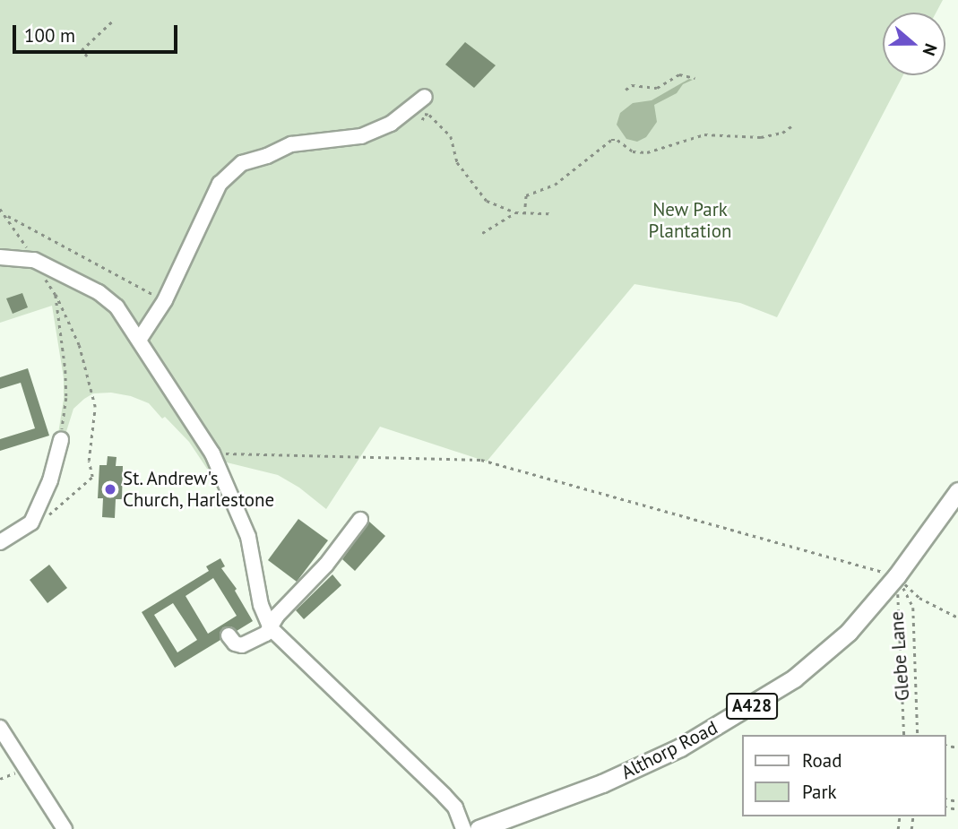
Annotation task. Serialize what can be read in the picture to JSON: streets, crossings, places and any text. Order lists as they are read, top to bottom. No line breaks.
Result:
{"streets":{"main road":["A428","Althorp Road"],"path":["Glebe Lane"]},"crossings":[["Glebe Lane","Althorp Road"]],"parks":["New Park Plantation"],"places":["St. Andrew's Church, Harlestone"],"legend":["Road","Park"],"scale_bar":"100 m","north":"right"}
